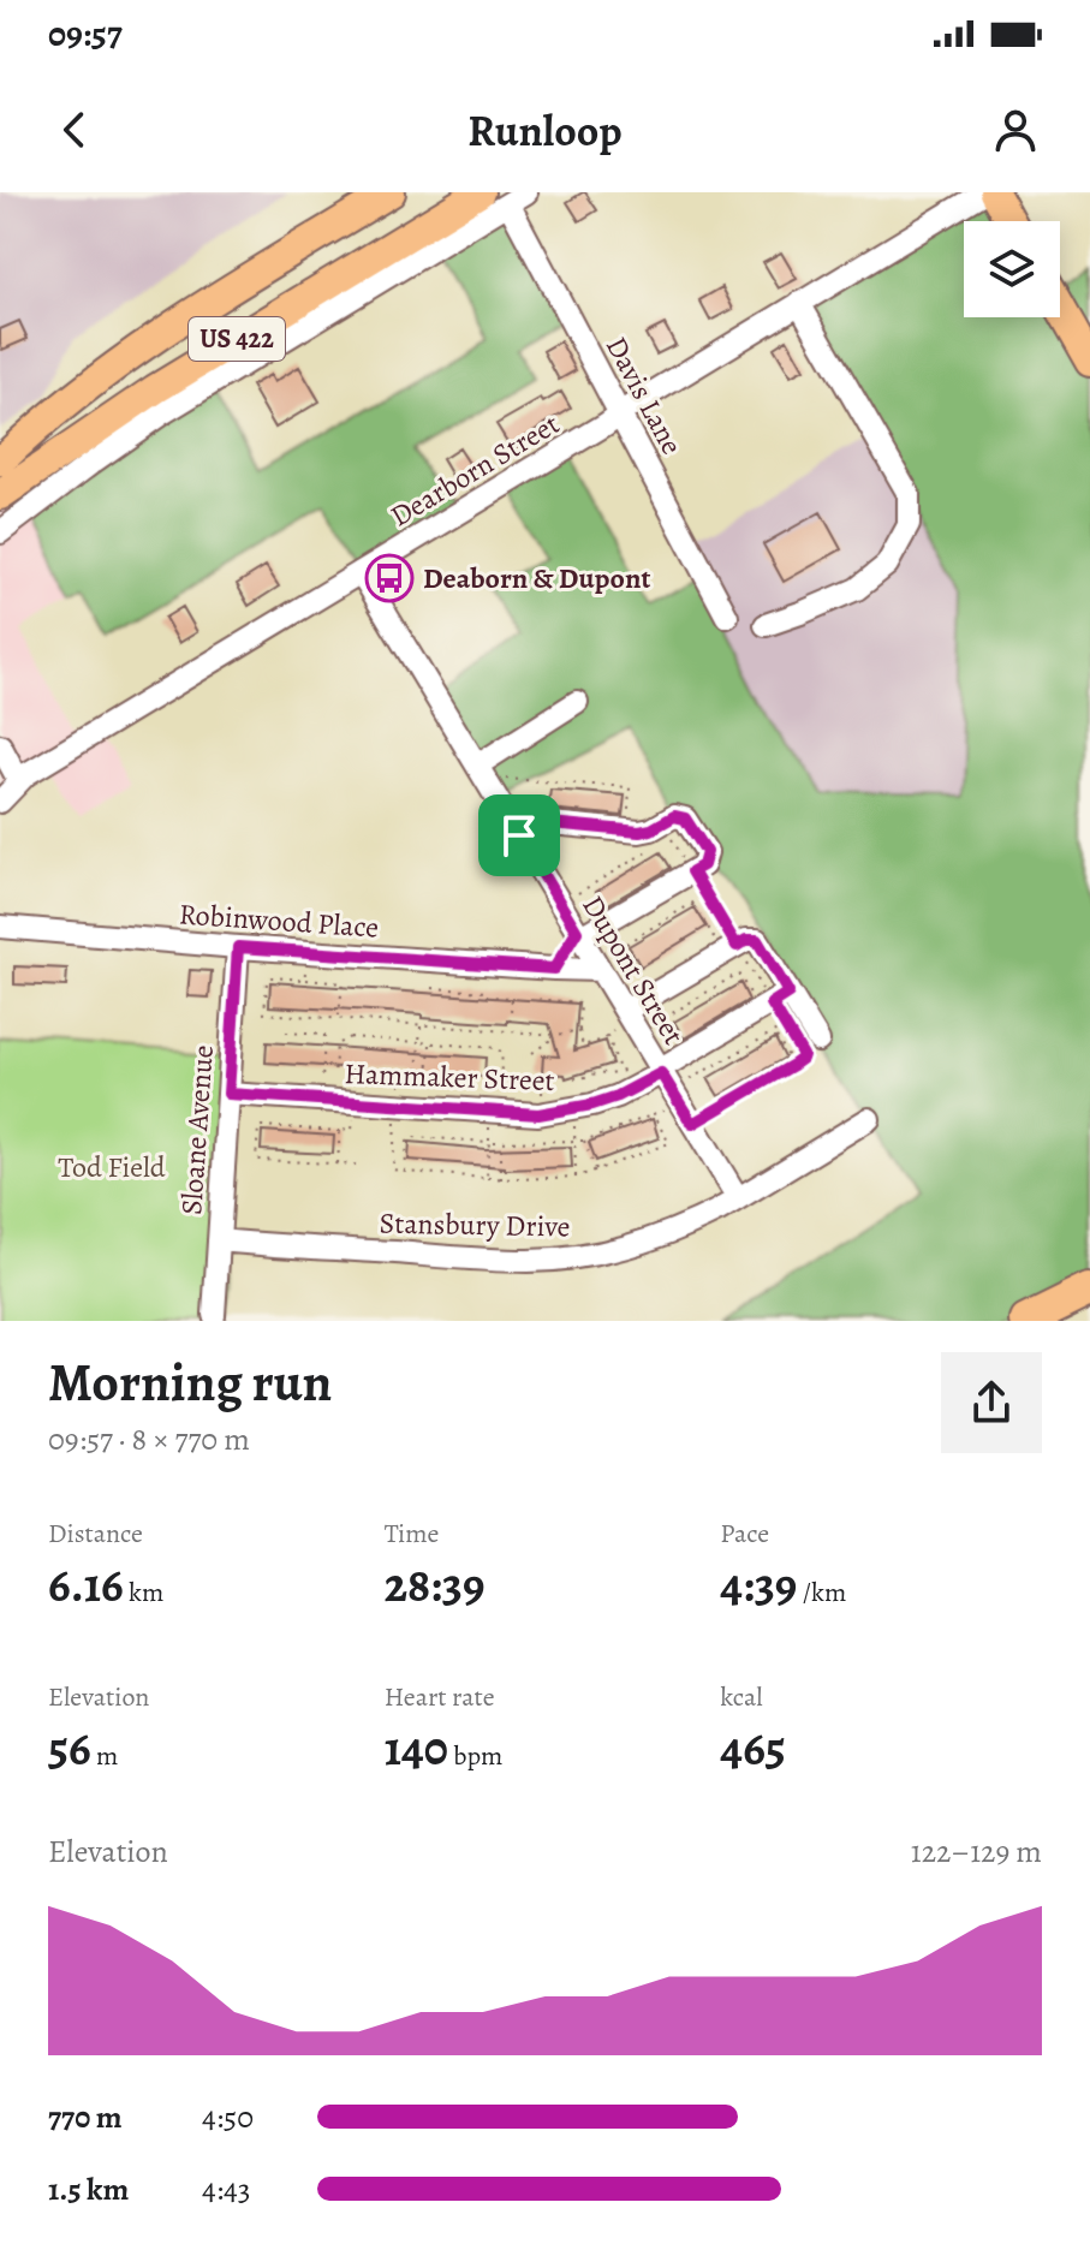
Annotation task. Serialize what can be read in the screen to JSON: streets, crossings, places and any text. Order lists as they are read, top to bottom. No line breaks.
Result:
{"streets":{"main road":["US 422"],"street":["Davis Lane","Dearborn Street","Robinwood Place","Dupont Street","Hammaker Street","Sloane Avenue","Stansbury Drive"]},"crossings":[["Davis Lane","Dearborn Street"],["Dearborn Street","Dupont Street"],["Robinwood Place","Dupont Street"],["Robinwood Place","Sloane Avenue"],["Dupont Street","Hammaker Street"],["Dupont Street","Stansbury Drive"],["Hammaker Street","Sloane Avenue"],["Sloane Avenue","Stansbury Drive"]],"parks":["Tod Field"],"places":{"bus stop":["Deaborn & Dupont"]},"page":{"status":"09:57","header":"Runloop","heading":["Morning run","09:57 · 8 × 770 m"],"stats":[["Distance","6.16 km"],["Time","28:39"],["Pace","4:39 /km"],["Elevation","56 m"],["Heart rate","140 bpm"],["kcal","465"]],"chart":["Elevation","122–129 m"],"list":[{"name":"770 m","note":"4:50"},{"name":"1.5 km","note":"4:43"}]}}
